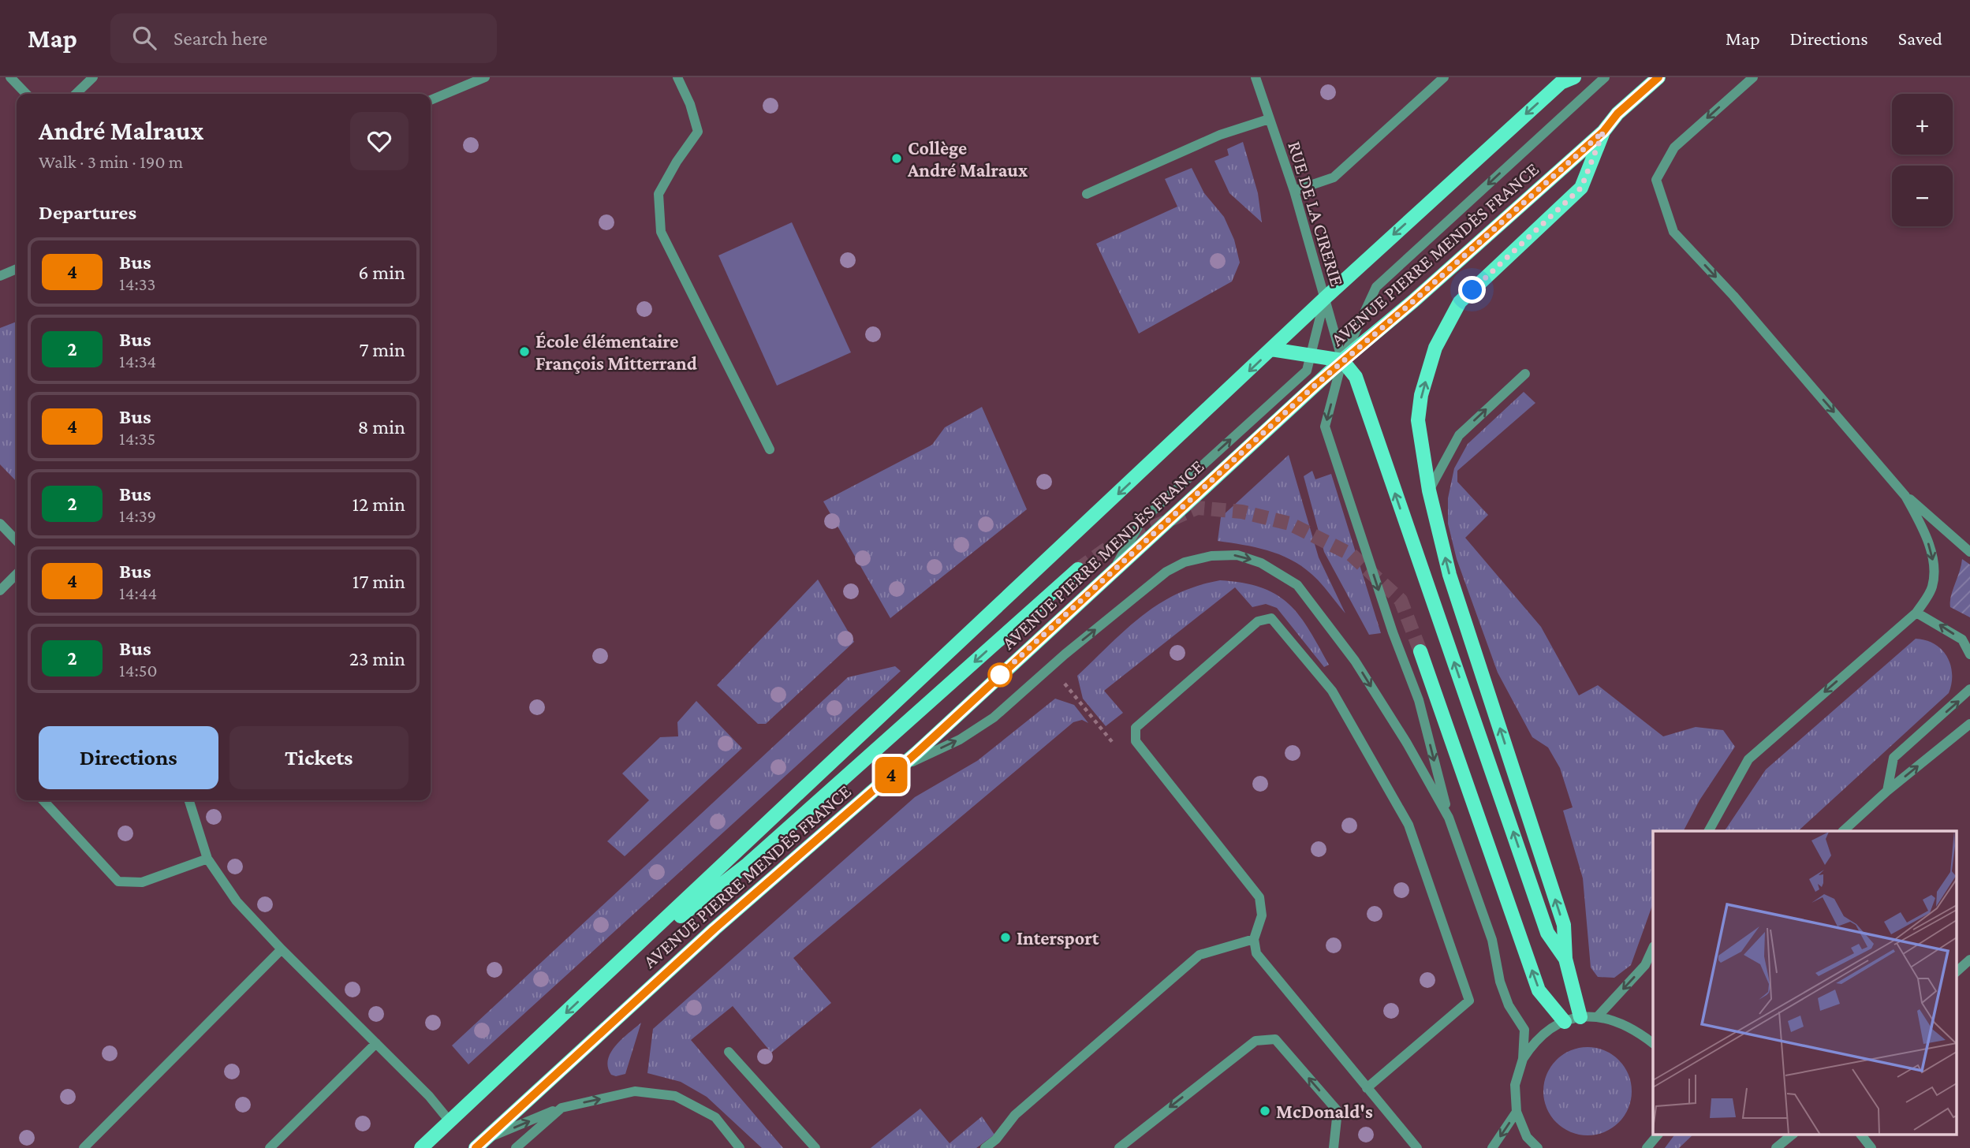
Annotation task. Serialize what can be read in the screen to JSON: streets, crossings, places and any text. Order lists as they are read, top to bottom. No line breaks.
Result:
{"streets":{"main road":["AVENUE PIERRE MENDÈS FRANCE"],"street":["RUE DE LA CIRERIE"]},"crossings":[["RUE DE LA CIRERIE","AVENUE PIERRE MENDÈS FRANCE"]],"places":["Collège André Malraux","École élémentaire François Mitterrand","Intersport","McDonald's"],"lines":["bus line 4"],"page":{"header":"Map","search":"Search here","nav":["Map","Directions","Saved"],"on_map":"4","map_buttons":["+","−"],"heading":[["André Malraux","Walk · 3 min · 190 m"],"Departures"],"list":[{"mark":"4","name":"Bus","note":"14:33","value":"6 min"},{"mark":"2","name":"Bus","note":"14:34","value":"7 min"},{"mark":"4","name":"Bus","note":"14:35","value":"8 min"},{"mark":"2","name":"Bus","note":"14:39","value":"12 min"},{"mark":"4","name":"Bus","note":"14:44","value":"17 min"},{"mark":"2","name":"Bus","note":"14:50","value":"23 min"}],"buttons":["Directions","Tickets"]}}
